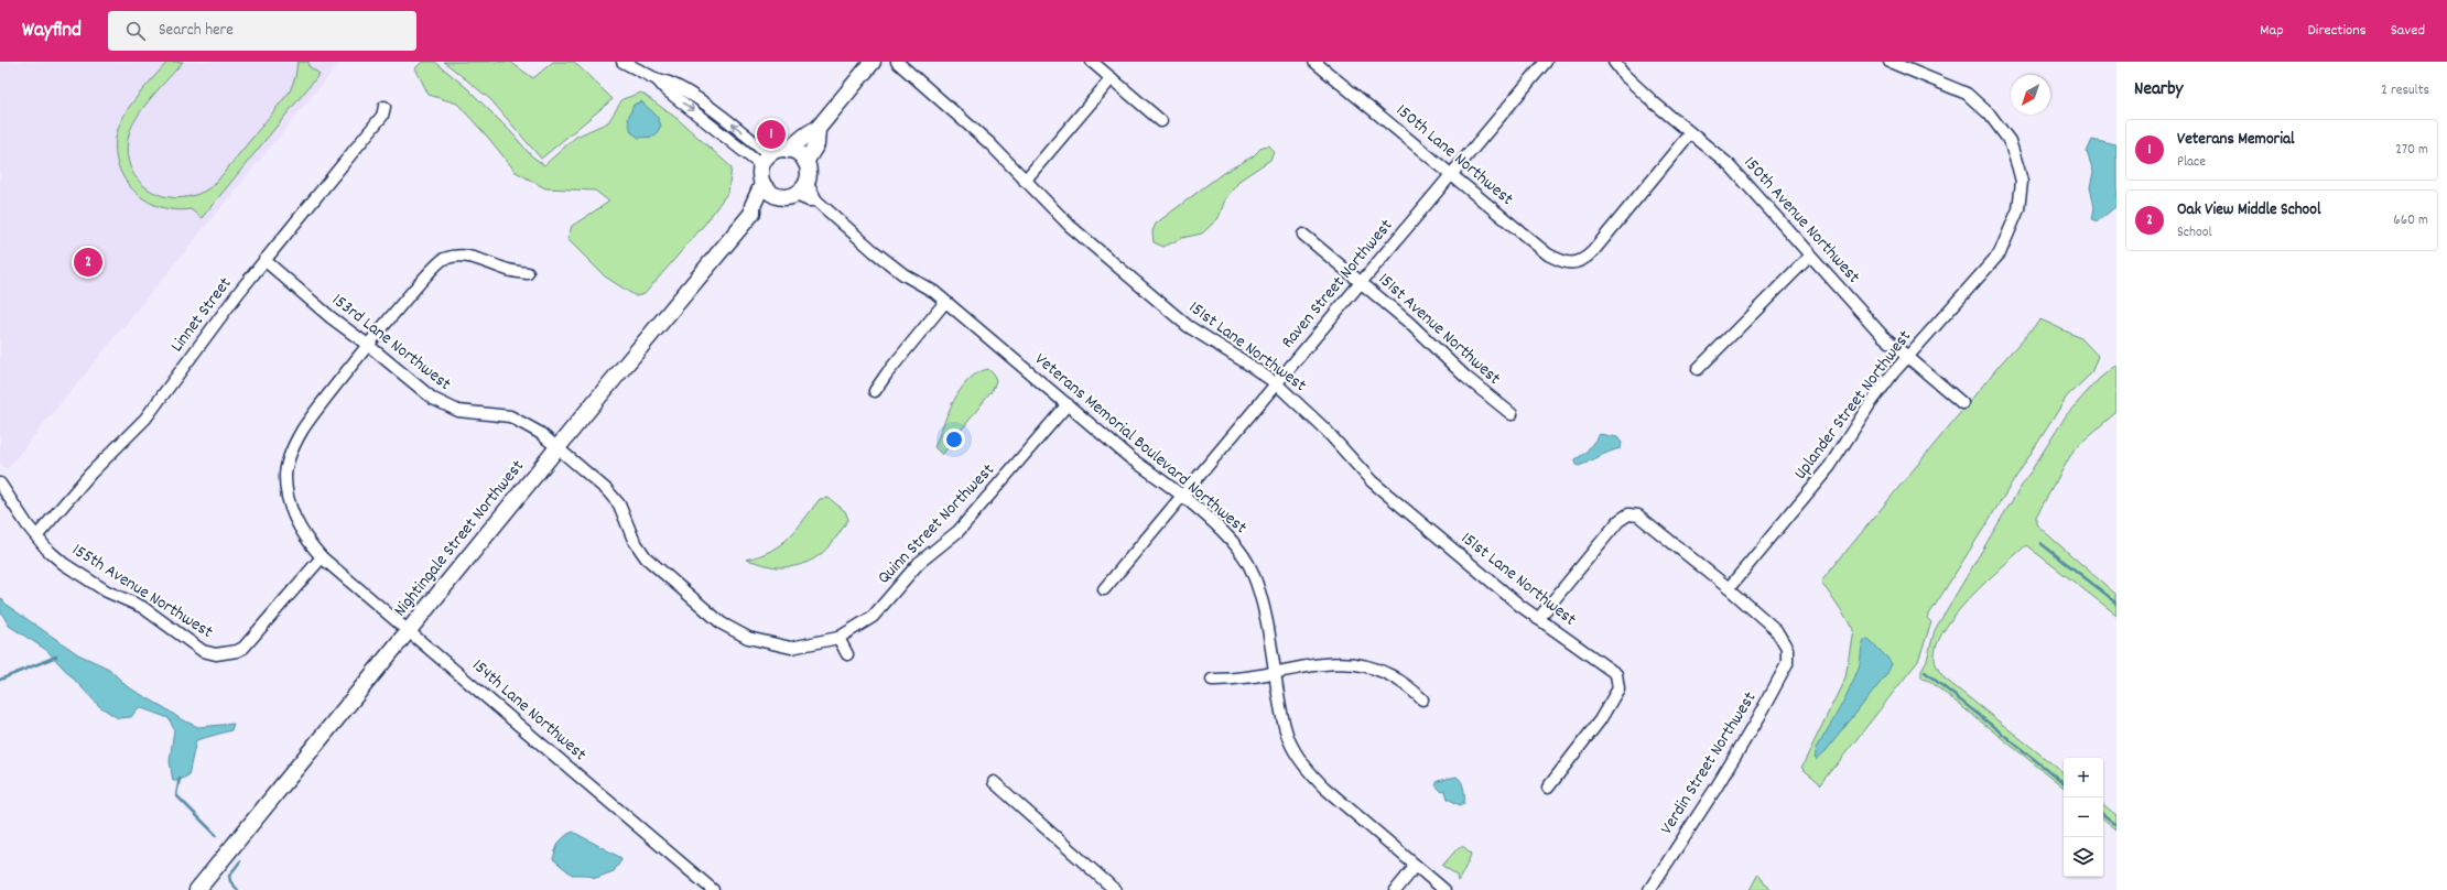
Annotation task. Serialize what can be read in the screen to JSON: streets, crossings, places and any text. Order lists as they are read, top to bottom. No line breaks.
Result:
{"streets":{"street":["150th Lane Northwest","150th Avenue Northwest","Raven Street Northwest","Linnet Street","151st Avenue Northwest","153rd Lane Northwest","151st Lane Northwest","Uplander Street Northwest","Veterans Memorial Boulevard Northwest","Quinn Street Northwest","Nightingale Street Northwest","155th Avenue Northwest","154th Lane Northwest","Verdin Street Northwest"]},"crossings":[["150th Lane Northwest","150th Avenue Northwest"],["150th Lane Northwest","Raven Street Northwest"],["150th Avenue Northwest","Uplander Street Northwest"],["Raven Street Northwest","151st Avenue Northwest"],["Raven Street Northwest","151st Lane Northwest"],["Raven Street Northwest","Veterans Memorial Boulevard Northwest"],["Linnet Street","153rd Lane Northwest"],["Linnet Street","155th Avenue Northwest"],["153rd Lane Northwest","Quinn Street Northwest"],["153rd Lane Northwest","Nightingale Street Northwest"],["153rd Lane Northwest","154th Lane Northwest"],["Uplander Street Northwest","Verdin Street Northwest"],["Veterans Memorial Boulevard Northwest","Quinn Street Northwest"],["Veterans Memorial Boulevard Northwest","Nightingale Street Northwest"],["Nightingale Street Northwest","154th Lane Northwest"],["155th Avenue Northwest","154th Lane Northwest"]],"north":"bottom left","page":{"header":"Wayfind","search":"Search here","nav":["Map","Directions","Saved"],"heading":["Nearby","2 results"],"pins":["1","2"],"list":[{"mark":"1","name":"Veterans Memorial","note":"Place","value":"270 m"},{"mark":"2","name":"Oak View Middle School","note":"School","value":"660 m"}],"map_buttons":["+","−"]}}
